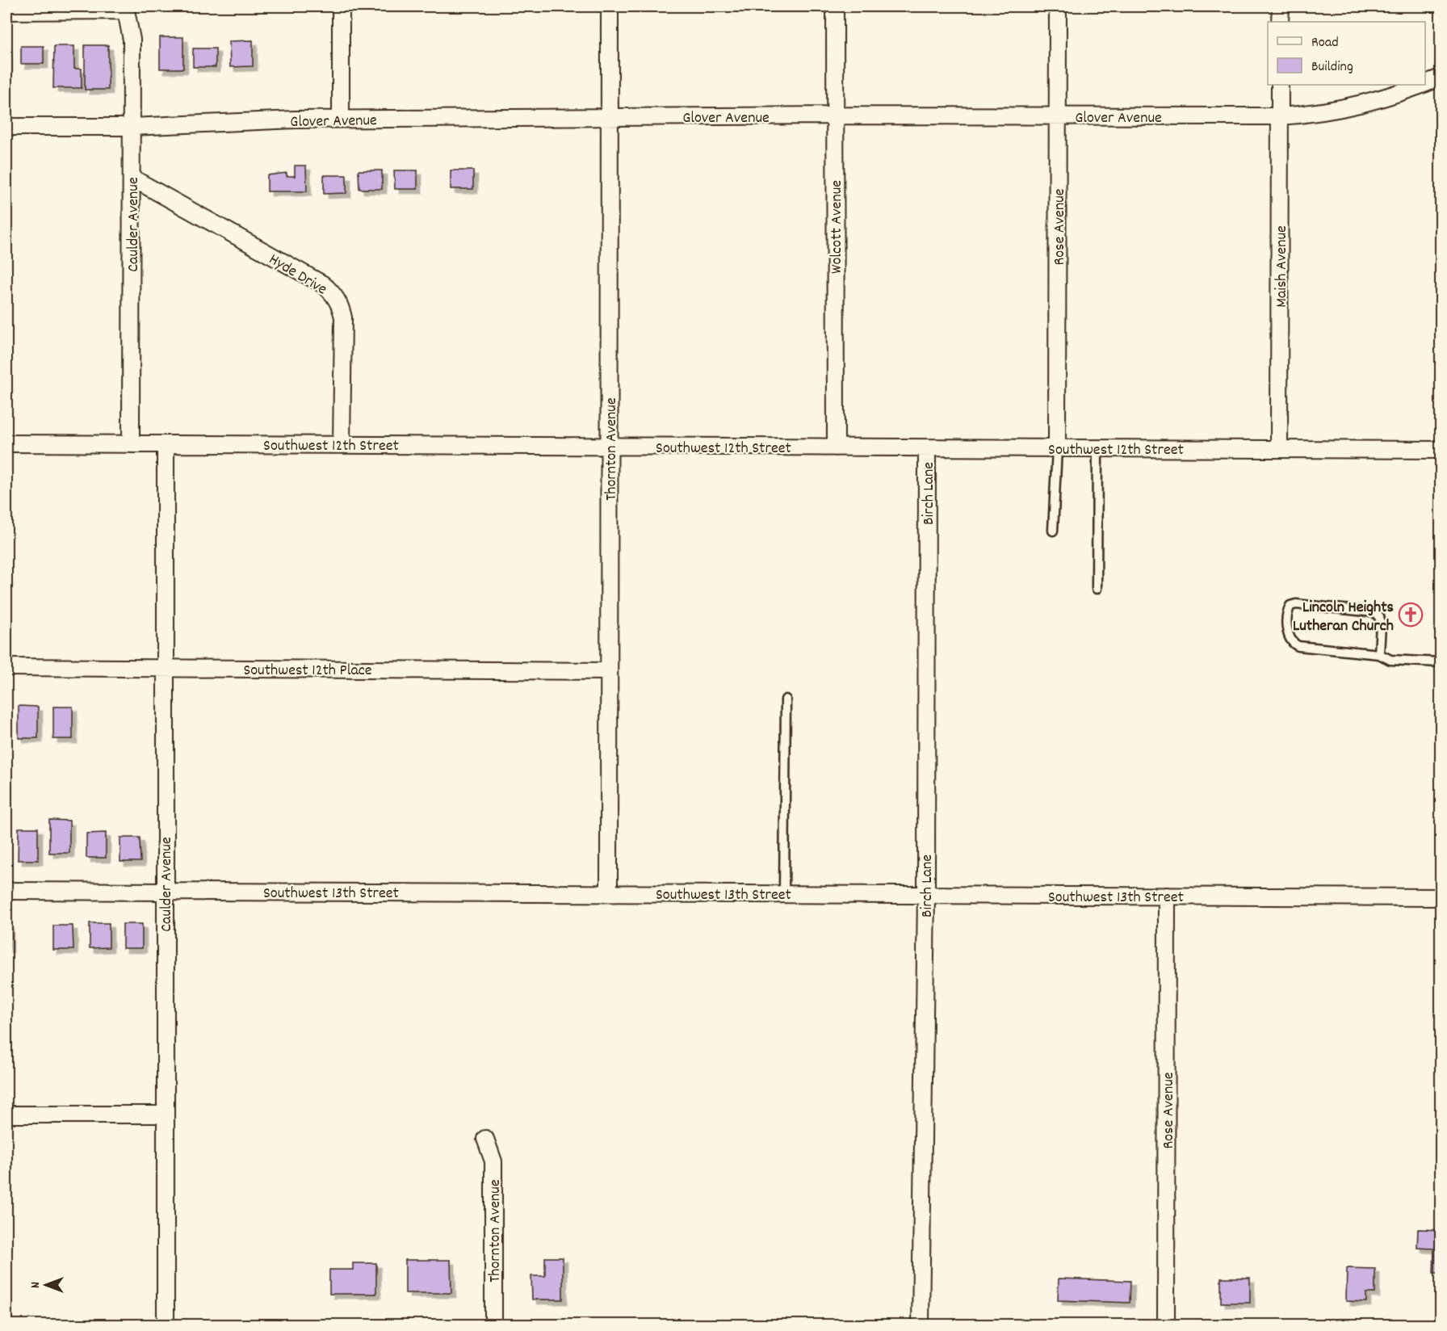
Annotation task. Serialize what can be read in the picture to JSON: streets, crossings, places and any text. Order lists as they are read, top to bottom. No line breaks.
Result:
{"streets":{"street":["Glover Avenue","Caulder Avenue","Wolcott Avenue","Rose Avenue","Maish Avenue","Hyde Drive","Southwest 12th Street","Thornton Avenue","Birch Lane","Southwest 12th Place","Southwest 13th Street"]},"crossings":[["Glover Avenue","Caulder Avenue"],["Glover Avenue","Wolcott Avenue"],["Glover Avenue","Rose Avenue"],["Glover Avenue","Maish Avenue"],["Glover Avenue","Thornton Avenue"],["Caulder Avenue","Hyde Drive"],["Caulder Avenue","Southwest 12th Street"],["Caulder Avenue","Southwest 12th Place"],["Caulder Avenue","Southwest 13th Street"],["Wolcott Avenue","Southwest 12th Street"],["Rose Avenue","Southwest 12th Street"],["Rose Avenue","Southwest 13th Street"],["Maish Avenue","Southwest 12th Street"],["Hyde Drive","Southwest 12th Street"],["Southwest 12th Street","Thornton Avenue"],["Southwest 12th Street","Birch Lane"],["Thornton Avenue","Southwest 12th Place"],["Thornton Avenue","Southwest 13th Street"],["Birch Lane","Southwest 13th Street"]],"places":{"church":["Lincoln Heights Lutheran Church"]},"legend":["Road","Building"],"north":"left"}
